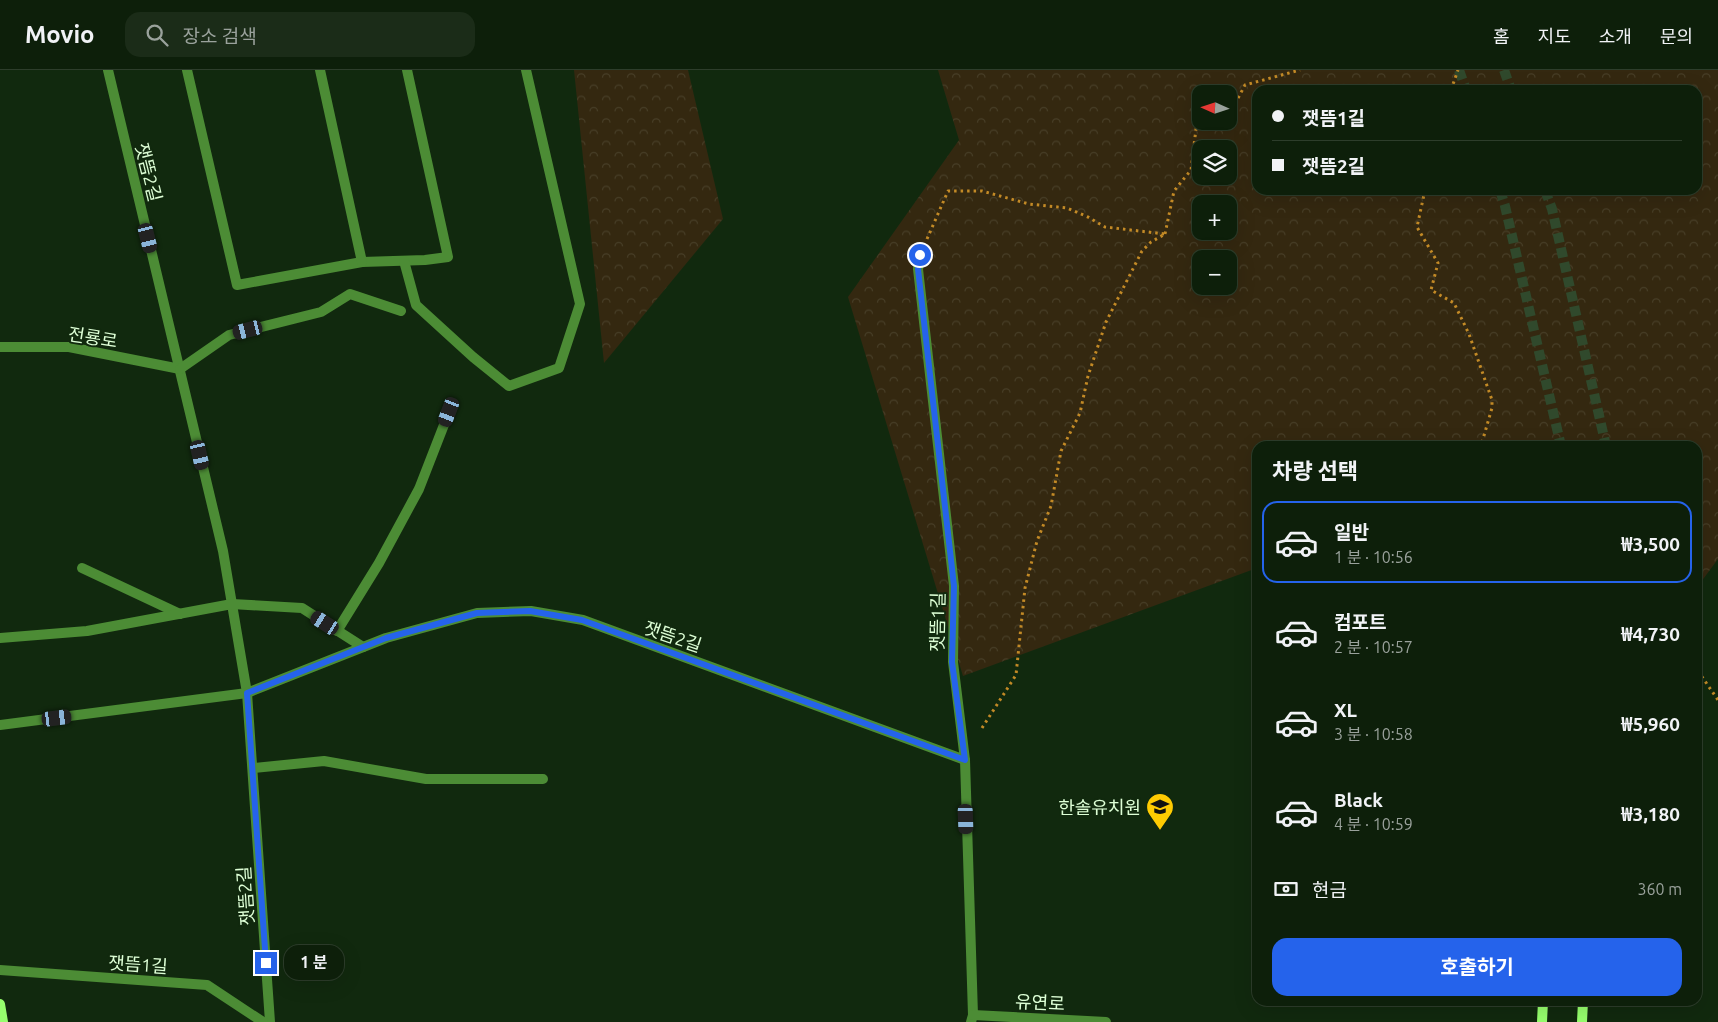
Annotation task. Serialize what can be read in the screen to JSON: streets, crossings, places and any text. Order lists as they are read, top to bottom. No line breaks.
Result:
{"streets":{"street":["잿뜸2길","전룡로","잿뜸1길","유연로"]},"crossings":[["잿뜸2길","전룡로"],["잿뜸2길","잿뜸1길"],["잿뜸1길","유연로"]],"places":{"school or university":["한솔유치원"]},"north":"left","page":{"header":"Movio","search":"장소 검색","nav":["홈","지도","소개","문의"],"map_buttons":["+","−"],"banner":["잿뜸1길","잿뜸2길"],"heading":"차량 선택","list":[{"name":"일반","note":"1 분 · 10:56","value":"₩3,500"},{"name":"컴포트","note":"2 분 · 10:57","value":"₩4,730"},{"name":"XL","note":"3 분 · 10:58","value":"₩5,960"},{"name":"Black","note":"4 분 · 10:59","value":"₩3,180"}],"pay":["현금","360 m"],"buttons":"호출하기","bubble":"1 분"}}
